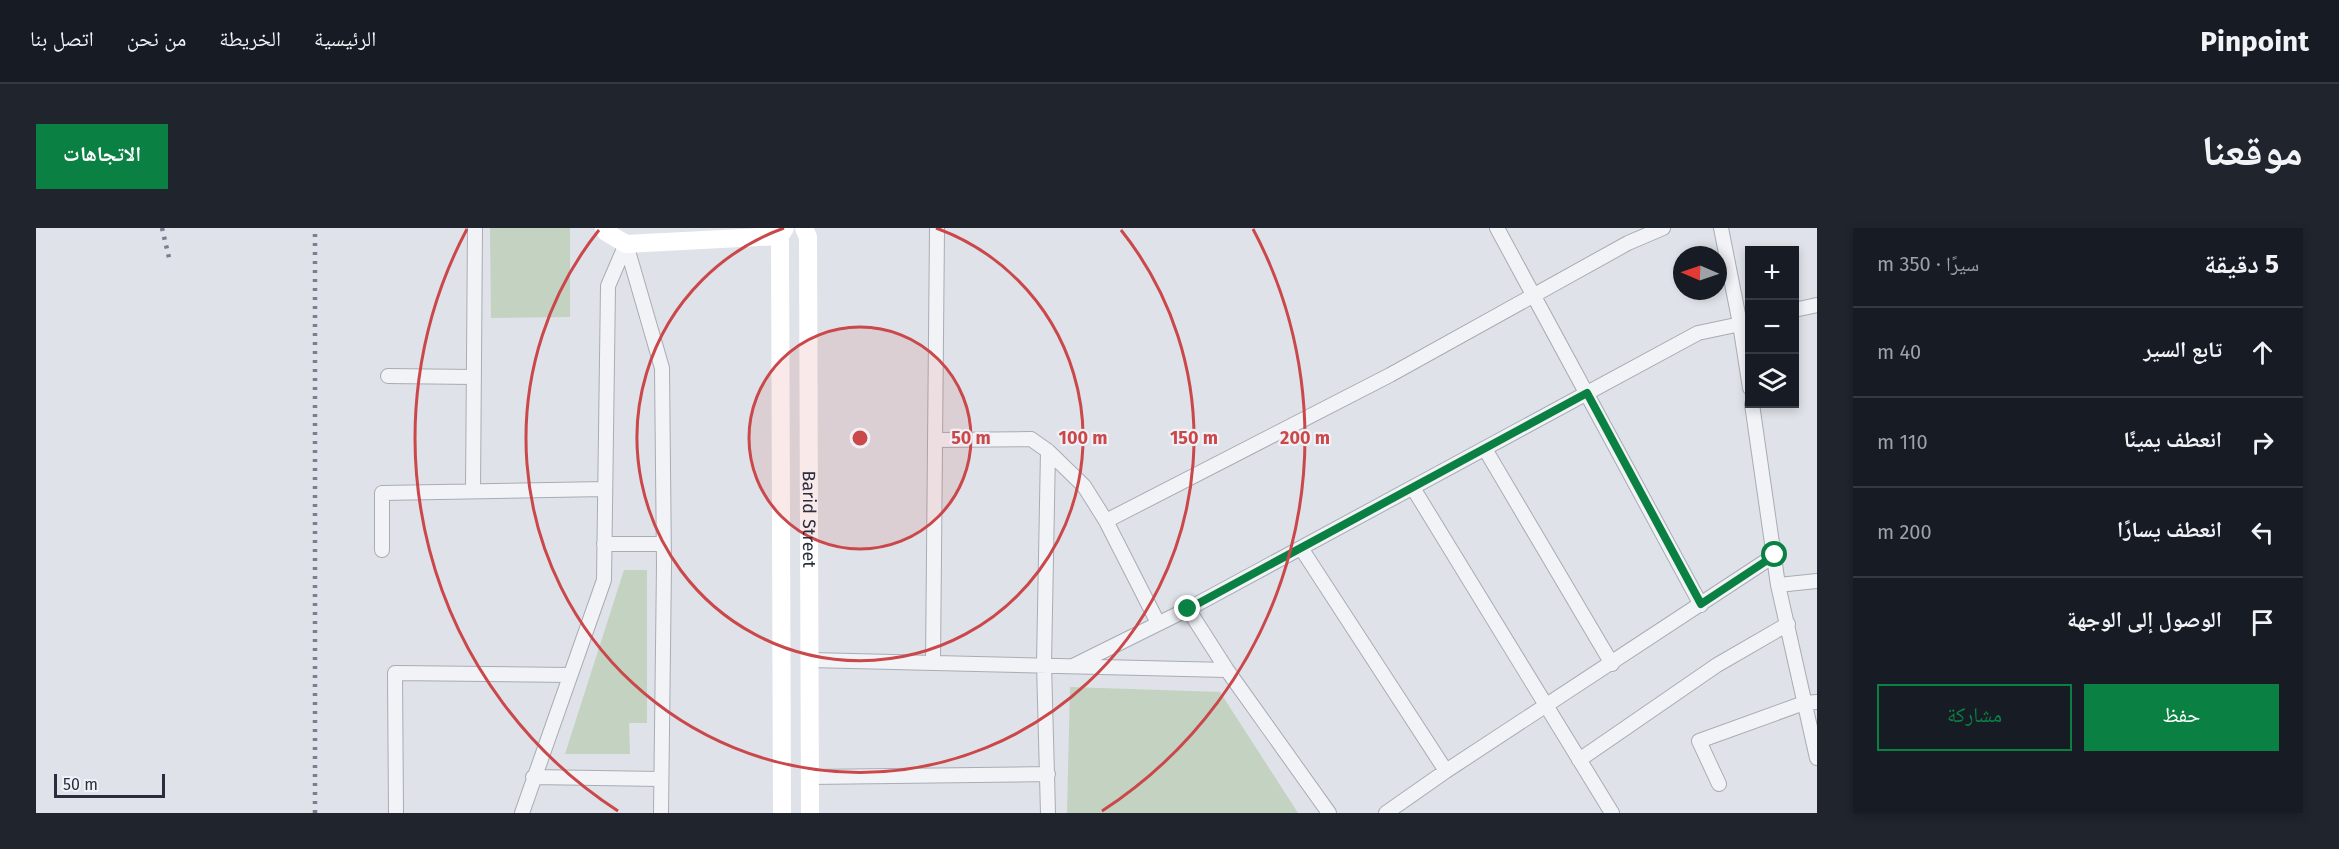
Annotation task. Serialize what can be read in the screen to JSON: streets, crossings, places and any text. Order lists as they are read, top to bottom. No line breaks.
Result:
{"streets":{"main road":["Barid Street"]},"scale_bar":"50 m","north":"left","page":{"header":"Pinpoint","nav":["الرئيسية","الخريطة","من نحن","اتصل بنا"],"title":"موقعنا","buttons":["الاتجاهات",["حفظ","مشاركة"]],"heading":["5 دقيقة","سيرًا · 350 m"],"map_buttons":["+","−"],"list":[["تابع السير","40 m"],["انعطف يمينًا","110 m"],["انعطف يسارًا","200 m"],"الوصول إلى الوجهة"],"scale":"50 m"},"rings":["50 m","100 m","150 m","200 m"]}
